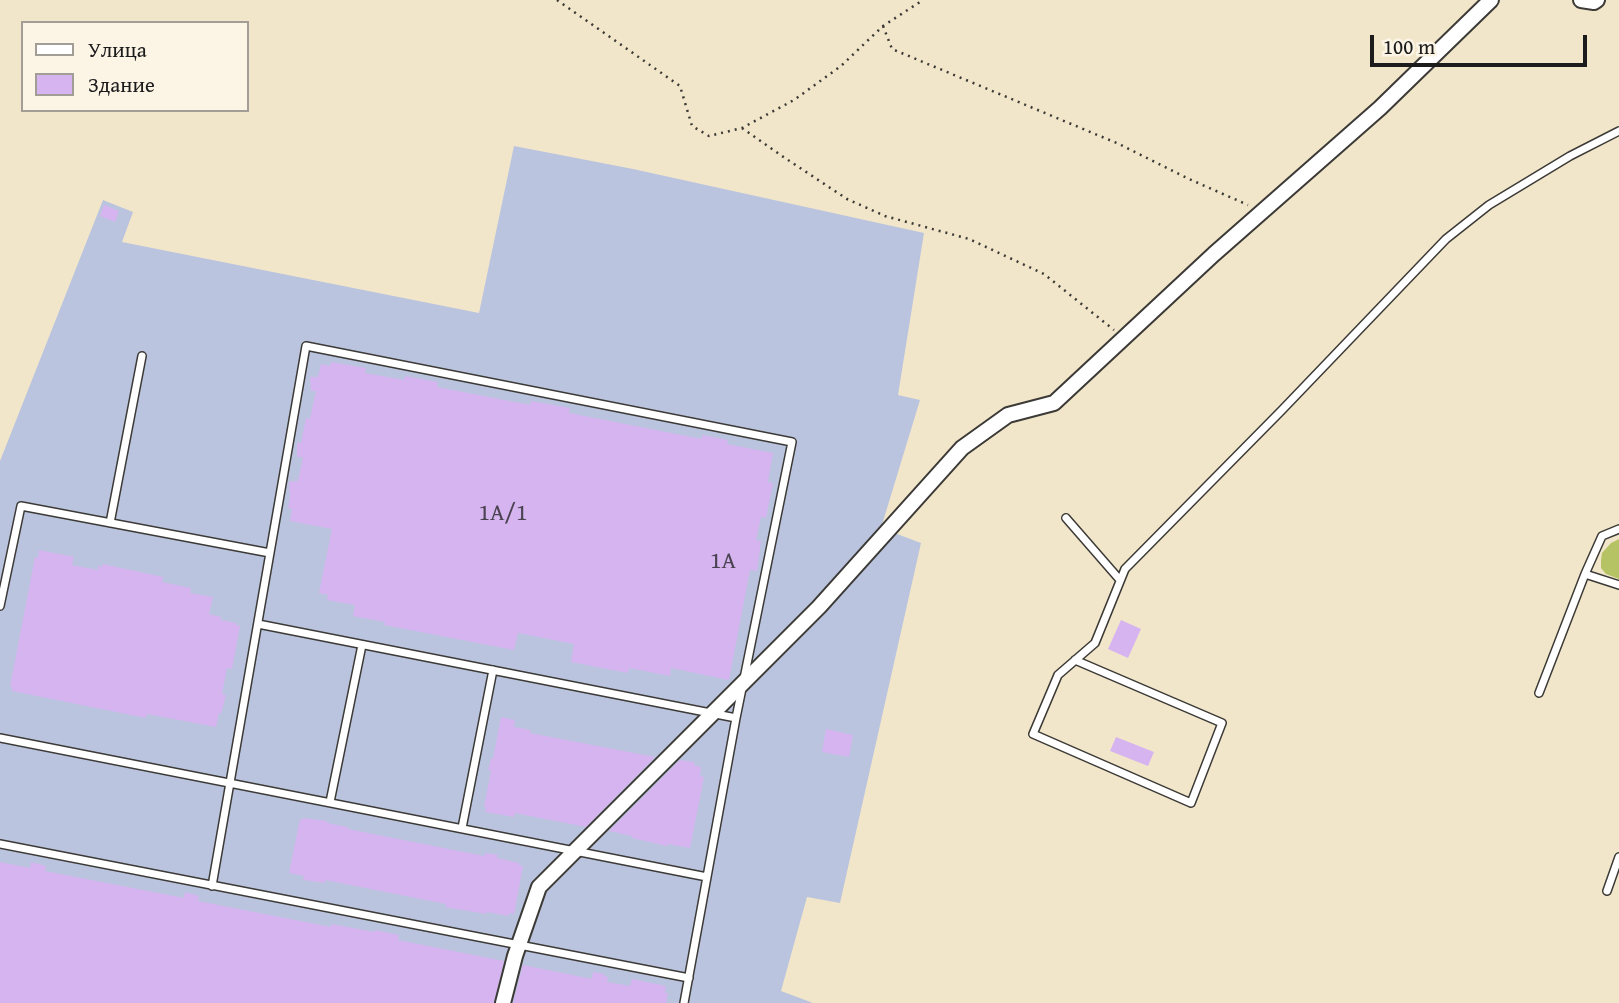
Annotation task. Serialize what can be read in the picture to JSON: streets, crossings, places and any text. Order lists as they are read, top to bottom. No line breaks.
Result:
{"house_numbers":["1А/1","1А"],"legend":["Улица","Здание"],"scale_bar":"100 m"}
